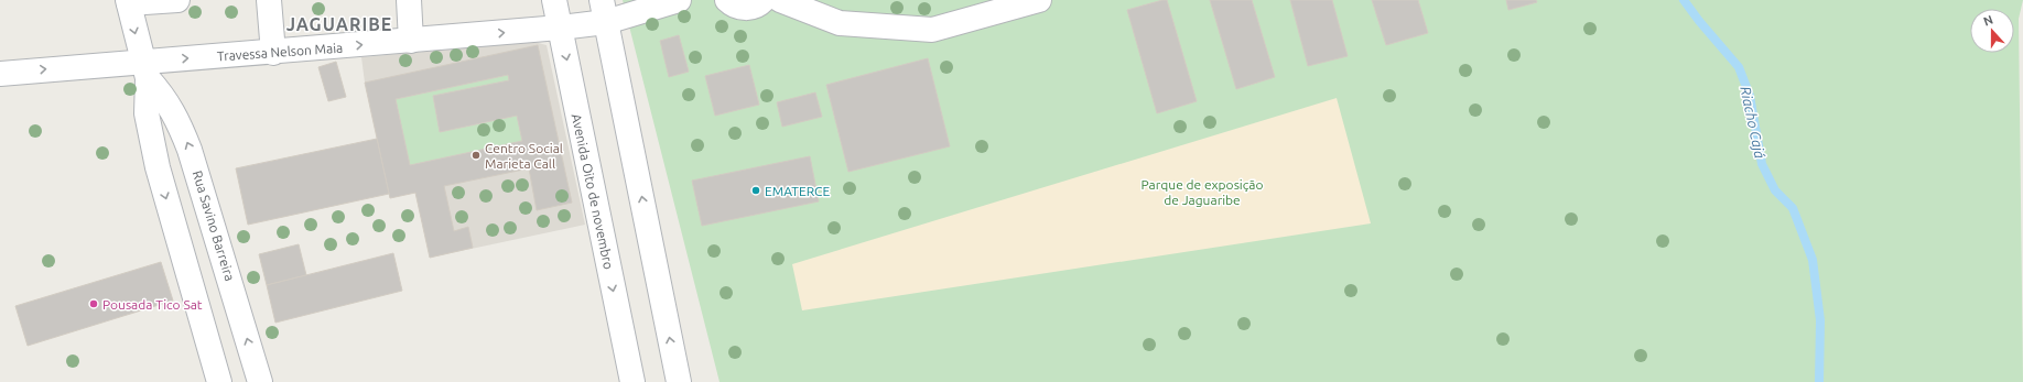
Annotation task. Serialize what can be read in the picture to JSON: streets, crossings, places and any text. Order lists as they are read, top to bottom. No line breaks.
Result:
{"streets":{"street":["Travessa Nelson Maia","Avenida Oito de novembro","Rua Savino Barreira"]},"crossings":[["Travessa Nelson Maia","Avenida Oito de novembro"],["Travessa Nelson Maia","Rua Savino Barreira"]],"one_way":["Travessa Nelson Maia"],"districts":["JAGUARIBE"],"water":["Riacho Cajá"],"parks":["Parque de exposição de Jaguaribe"],"places":["Centro Social Marieta Call","EMATERCE","Pousada Tico Sat"],"north":"top"}
